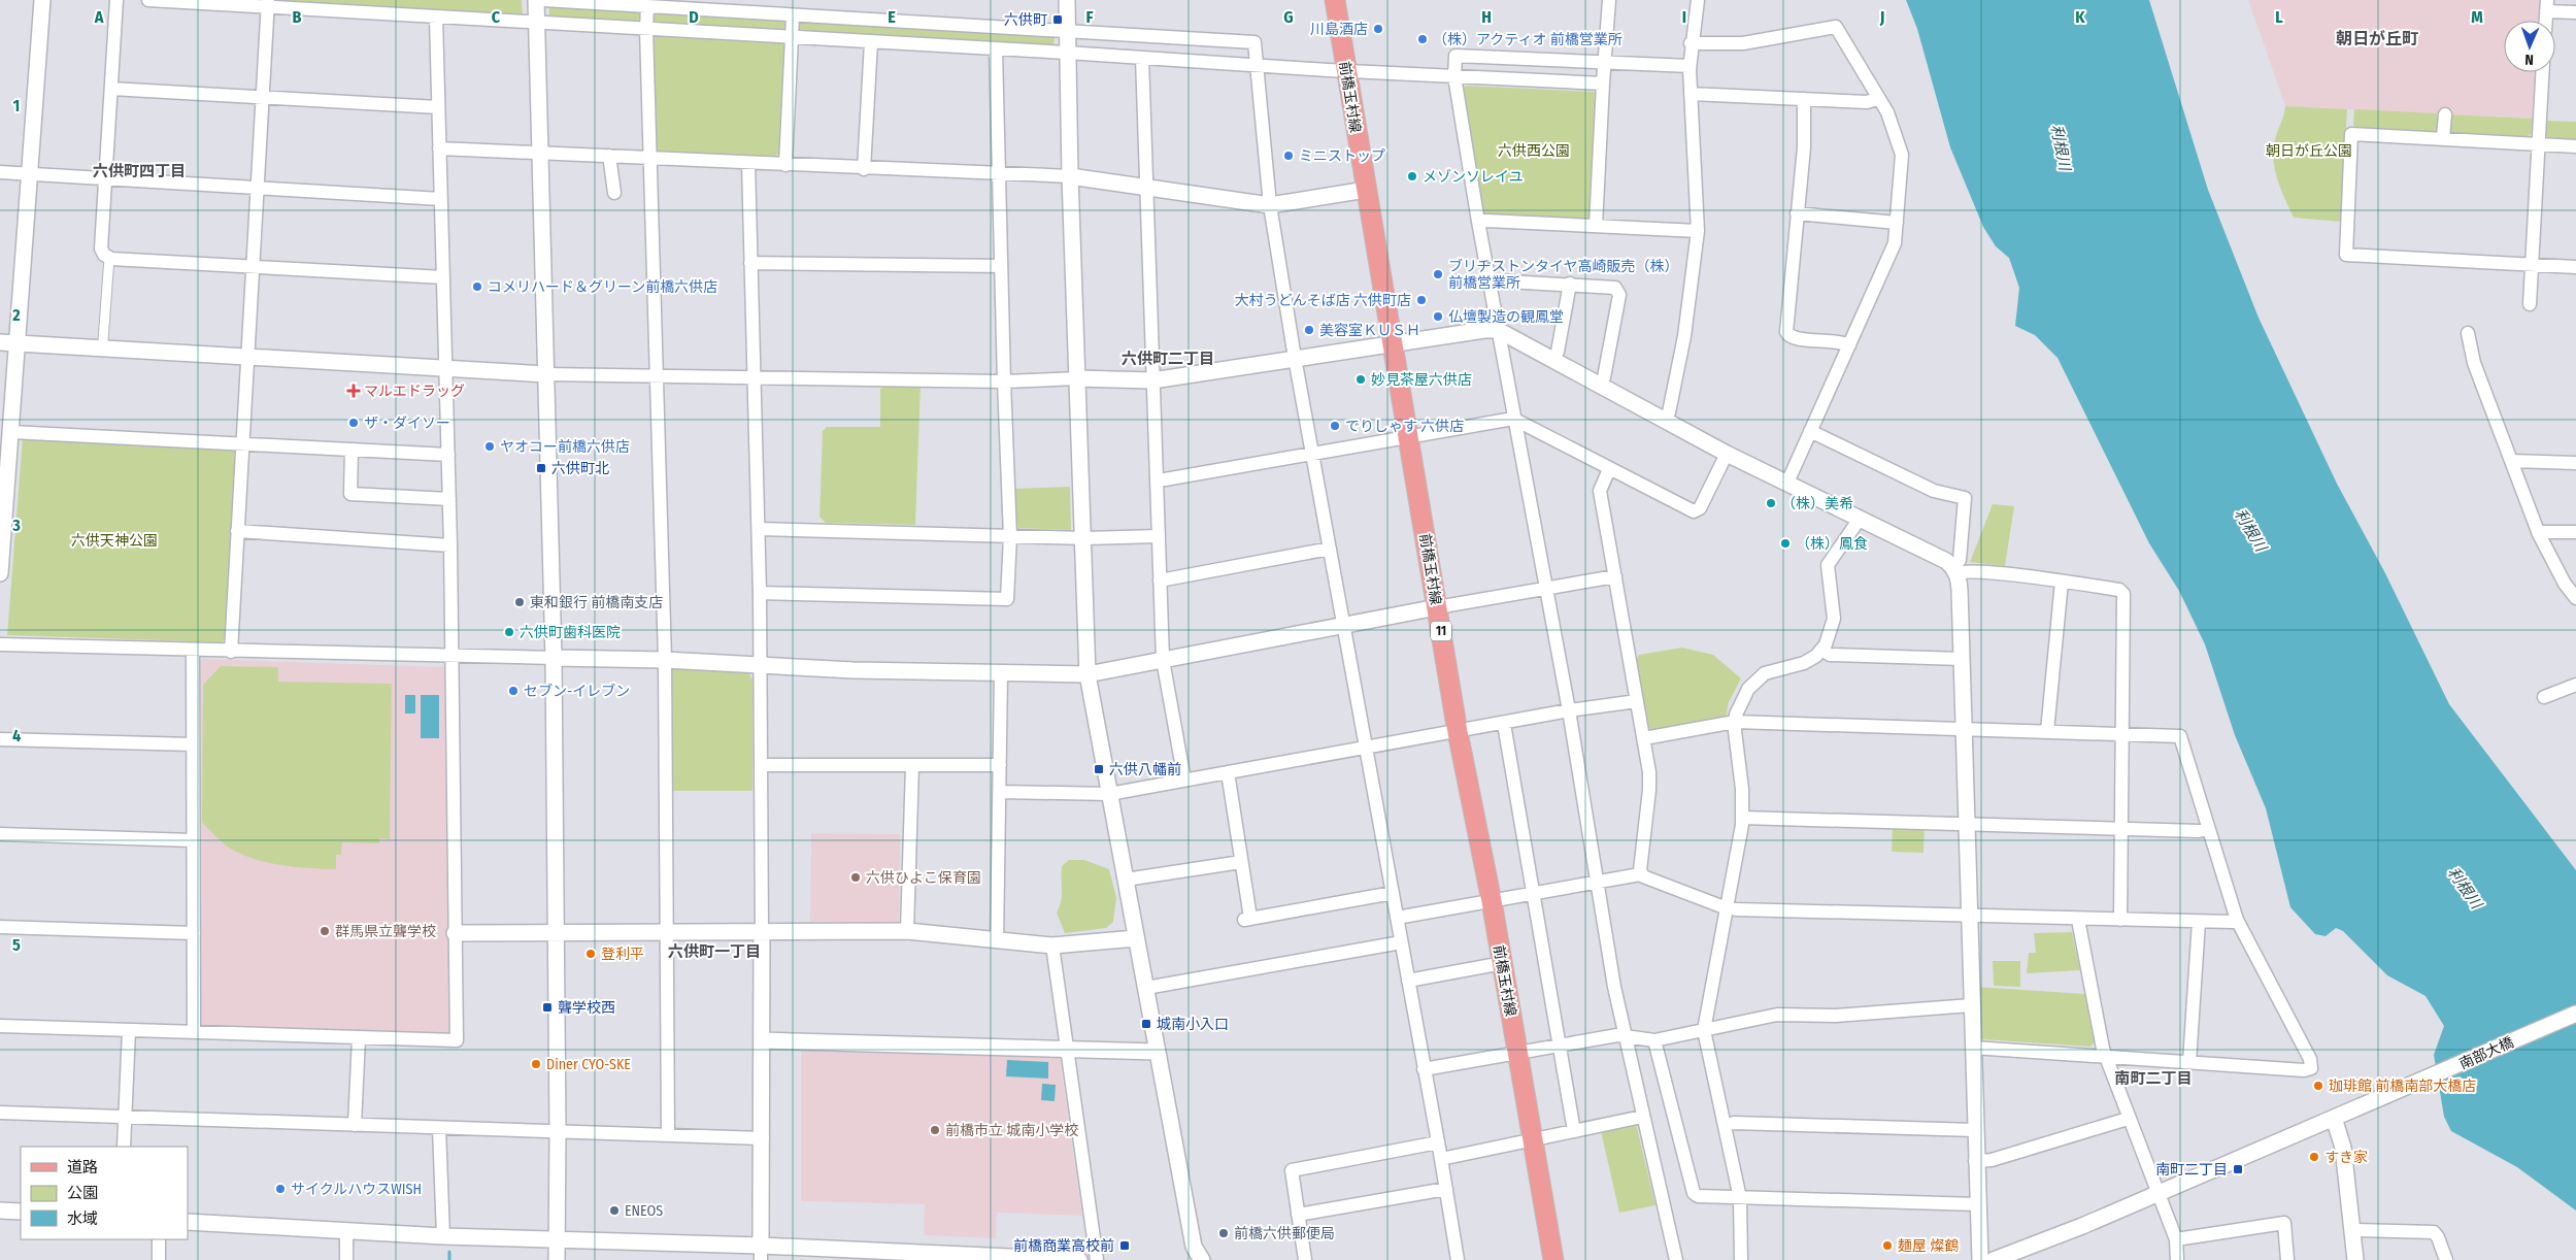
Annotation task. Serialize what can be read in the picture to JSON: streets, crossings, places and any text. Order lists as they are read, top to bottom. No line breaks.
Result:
{"streets":{"main road":["前橋玉村線","11"],"street":["南部大橋"]},"districts":["朝日が丘町","六供町四丁目","六供町二丁目","六供町一丁目","南町二丁目"],"water":["利根川"],"parks":["六供西公園","朝日が丘公園","六供天神公園"],"places":{"transit":["六供町","六供町北","六供八幡前","聾学校西","城南小入口","南町二丁目","前橋商業高校前"],"other":["川島酒店","（株）アクティオ 前橋営業所","ミニストップ","メゾンソレイユ","ブリヂストンタイヤ高崎販売（株） 前橋営業所","コメリハード＆グリーン前橋六供店","大村うどんそば店 六供町店","仏壇製造の観鳳堂","美容室ＫＵＳＨ","妙見茶屋六供店","ザ・ダイソー","でりしゃす 六供店","ヤオコー前橋六供店","（株）美希","（株）鳳食","東和銀行 前橋南支店","六供町歯科医院","セブン-イレブン","六供ひよこ保育園","群馬県立聾学校","登利平","Diner CYO-SKE","珈琲館 前橋南部大橋店","前橋市立 城南小学校","すき家","サイクルハウスWISH","ENEOS","前橋六供郵便局","麺屋 燦鶴"],"health":["マルエドラッグ"]},"legend":["道路","公園","水域"],"north":"bottom","grid":{"columns":["A","B","C","D","E","F","G","H","I","J","K","L","M"],"rows":["1","2","3","4","5"]}}
